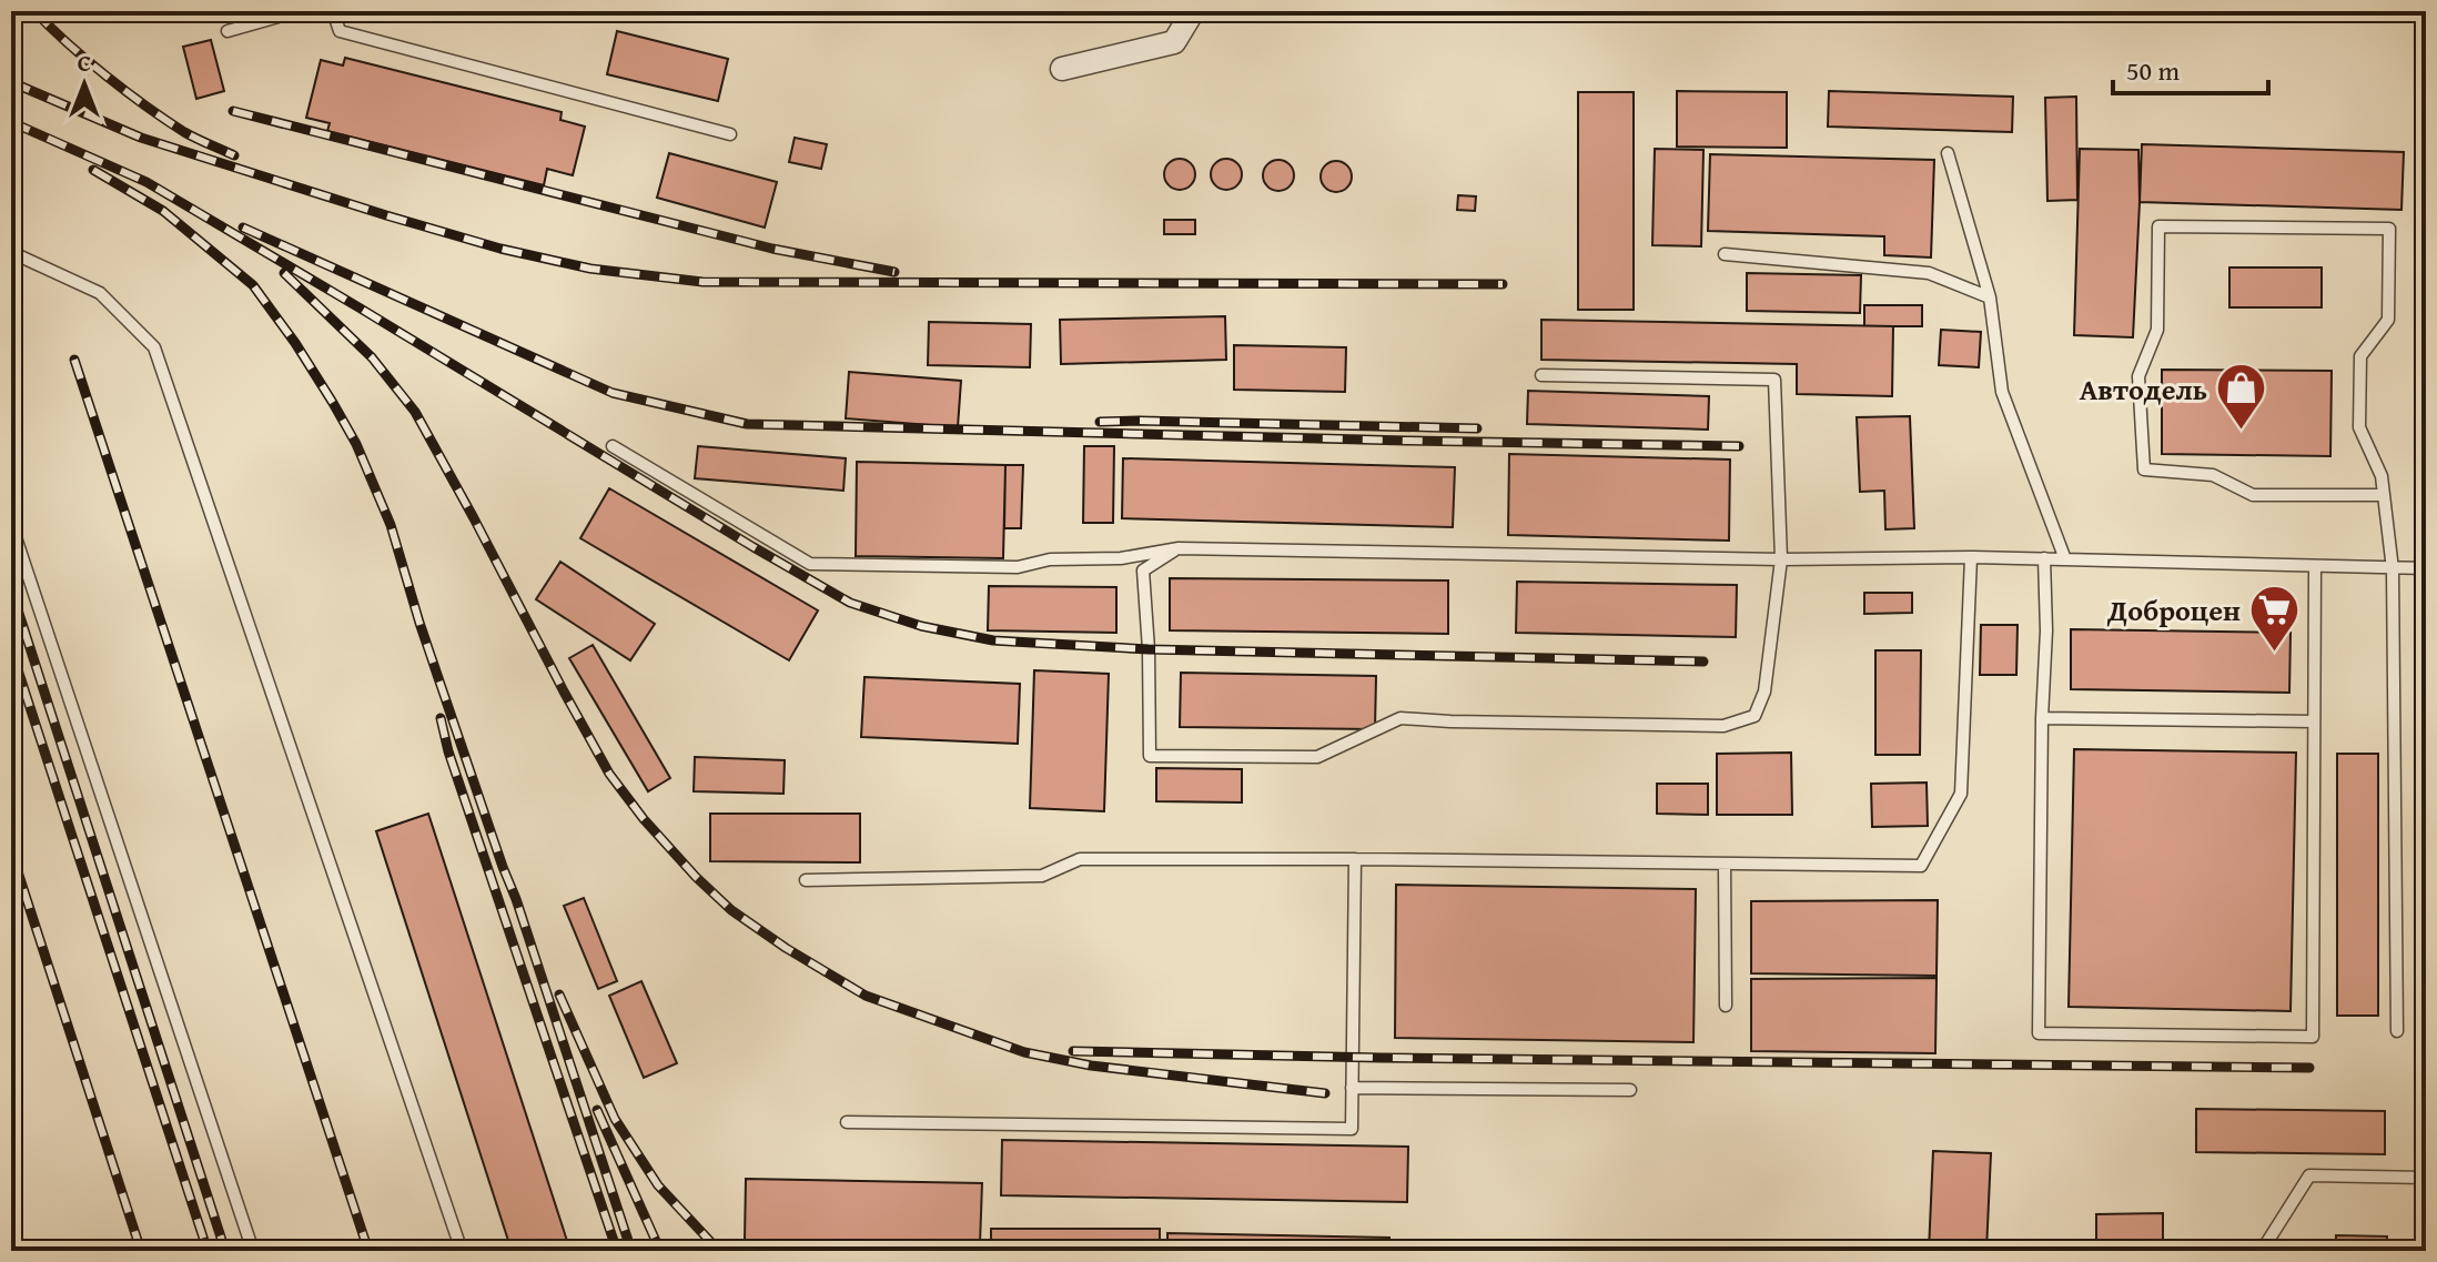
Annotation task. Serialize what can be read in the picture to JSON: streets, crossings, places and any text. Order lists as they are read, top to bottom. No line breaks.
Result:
{"places":{"shop":["Автодель"],"supermarket":["Доброцен"]},"scale_bar":"50 m","north":"top"}
